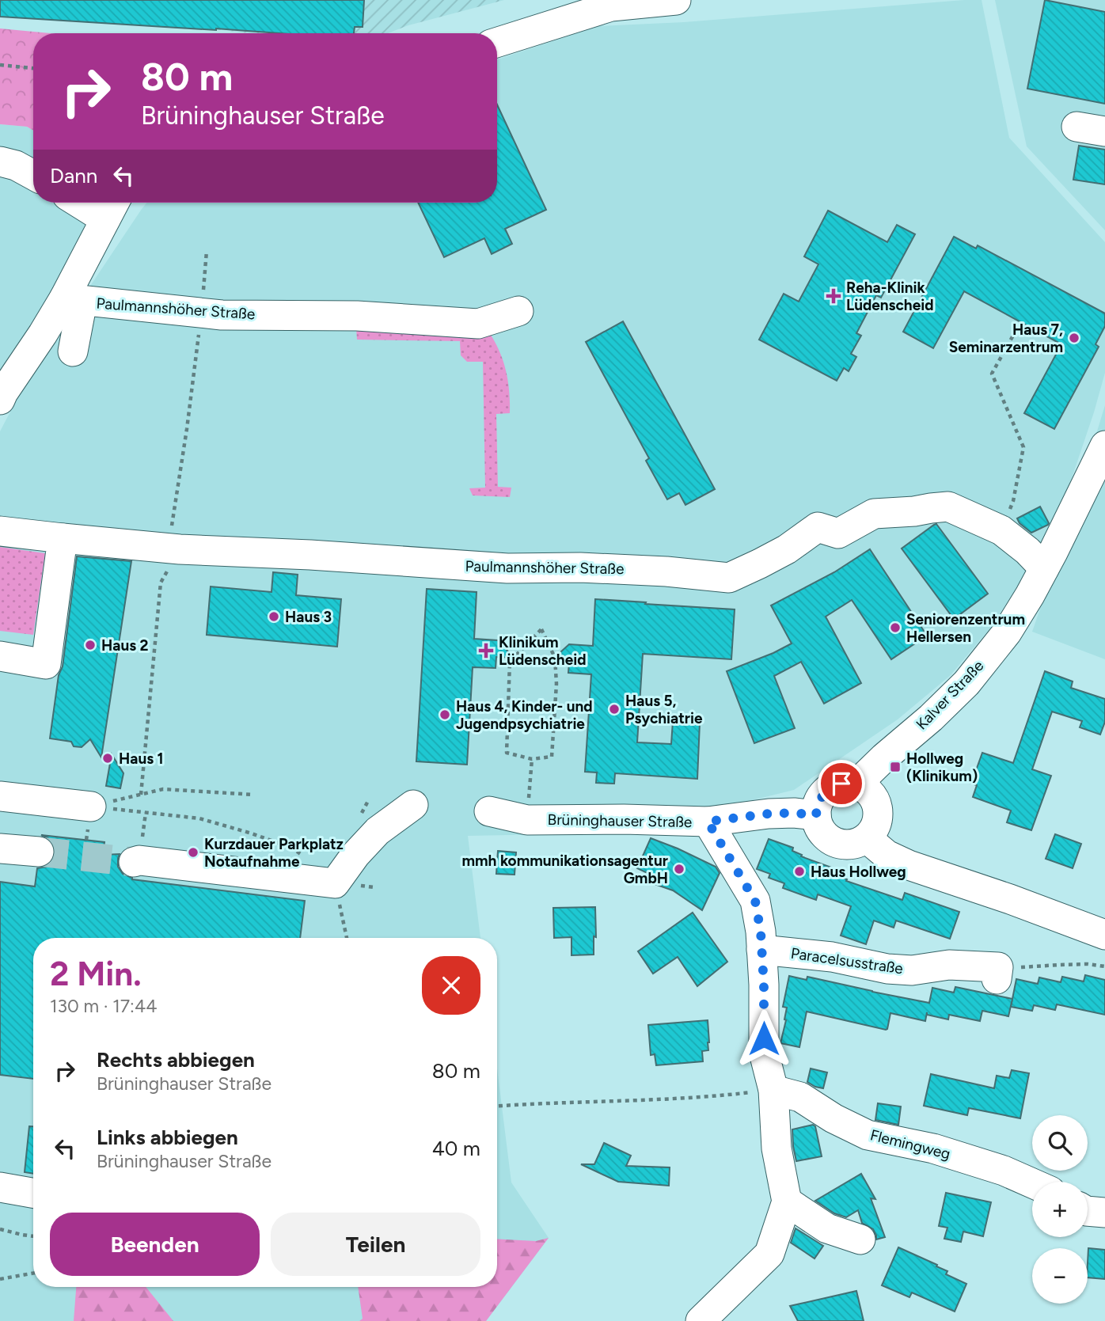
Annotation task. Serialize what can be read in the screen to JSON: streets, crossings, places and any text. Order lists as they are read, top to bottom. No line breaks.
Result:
{"streets":{"street":["Paulmannshöher Straße","Kalver Straße","Brüninghauser Straße","Paracelsusstraße","Flemingweg"]},"crossings":[["Paulmannshöher Straße","Kalver Straße"],["Kalver Straße","Brüninghauser Straße"]],"places":{"health":["Reha-Klinik Lüdenscheid","Klinikum Lüdenscheid"],"other":["Haus 7, Seminarzentrum","Haus 3","Seniorenzentrum Hellersen","Haus 2","Haus 5, Psychiatrie","Haus 4, Kinder- und Jugendpsychiatrie","Haus 1","Kurzdauer Parkplatz Notaufnahme","mmh kommunikationsagentur GmbH","Haus Hollweg"],"transit":["Hollweg (Klinikum)"]},"page":{"turn":["80 m","Brüninghauser Straße"],"then":"Dann","heading":["2 Min.","130 m · 17:44"],"list":[{"name":"Rechts abbiegen","note":"Brüninghauser Straße","value":"80 m"},{"name":"Links abbiegen","note":"Brüninghauser Straße","value":"40 m"}],"map_buttons":["+","−"],"buttons":["Beenden","Teilen"]}}
